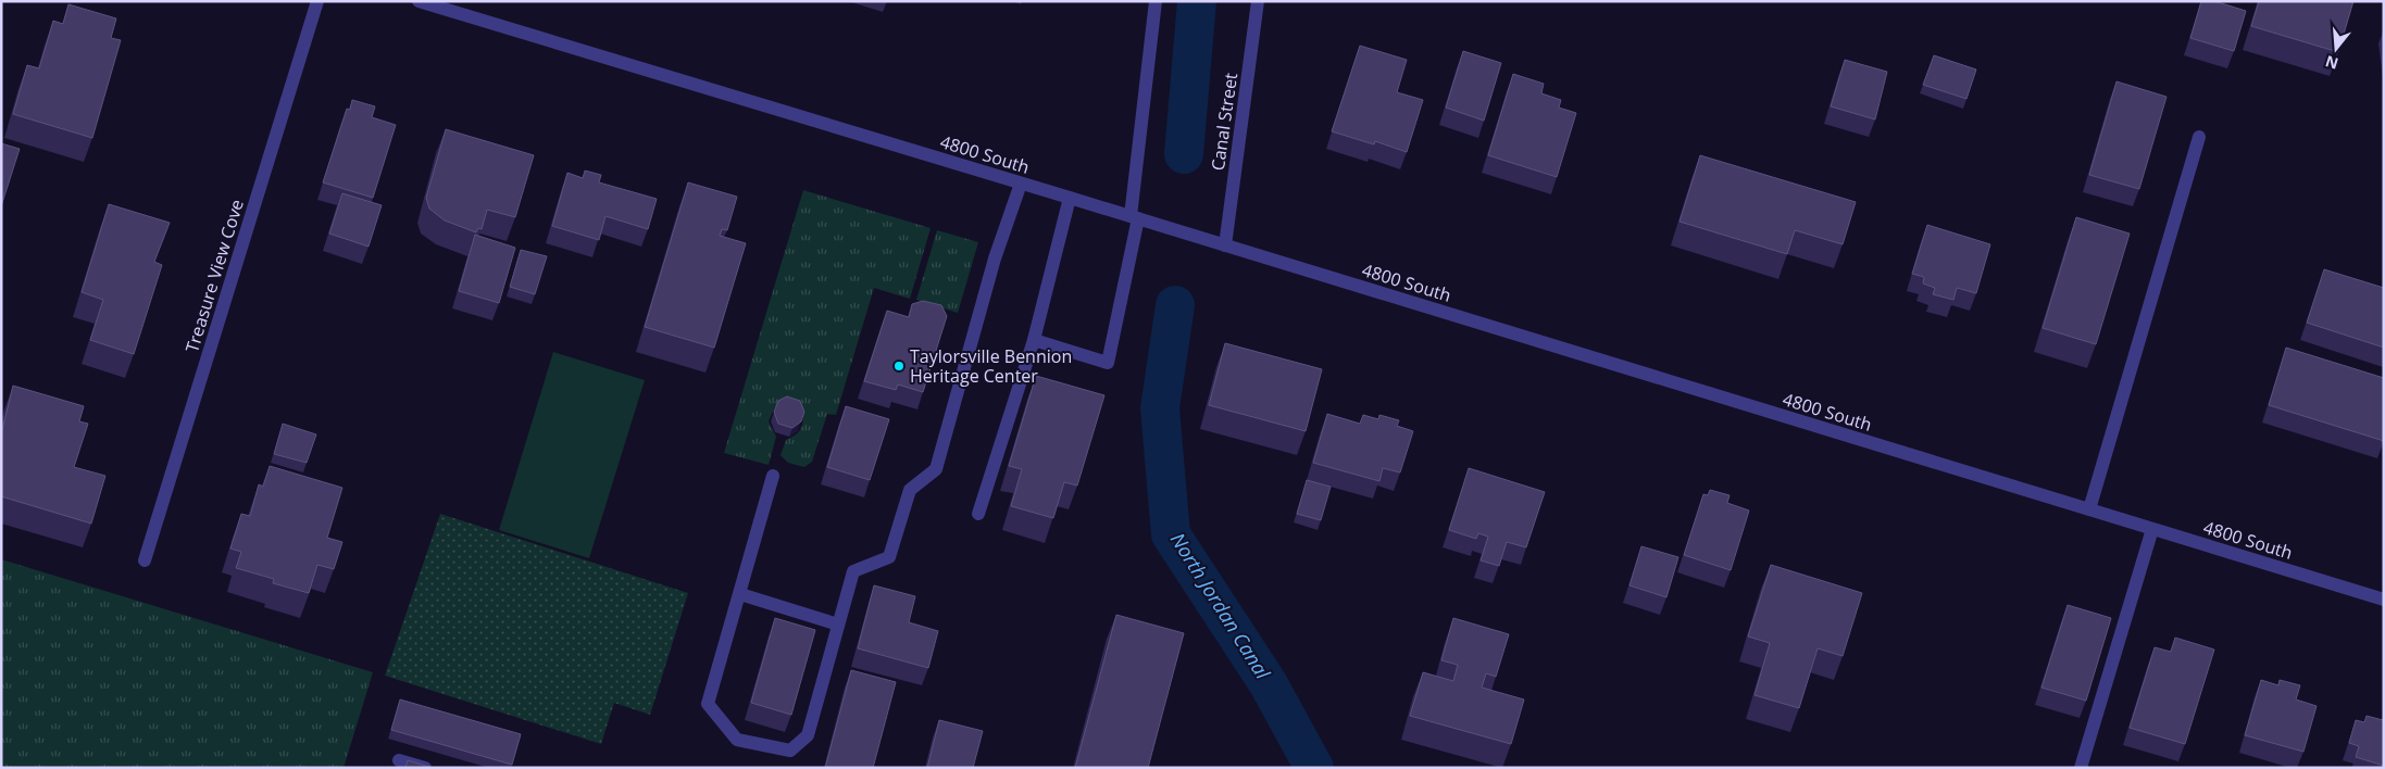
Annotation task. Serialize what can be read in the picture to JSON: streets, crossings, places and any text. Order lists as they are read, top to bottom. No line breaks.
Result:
{"streets":{"street":["Canal Street","4800 South","Treasure View Cove"]},"crossings":[["Canal Street","4800 South"]],"water":["North Jordan Canal"],"places":["Taylorsville Bennion Heritage Center"],"north":"bottom"}
